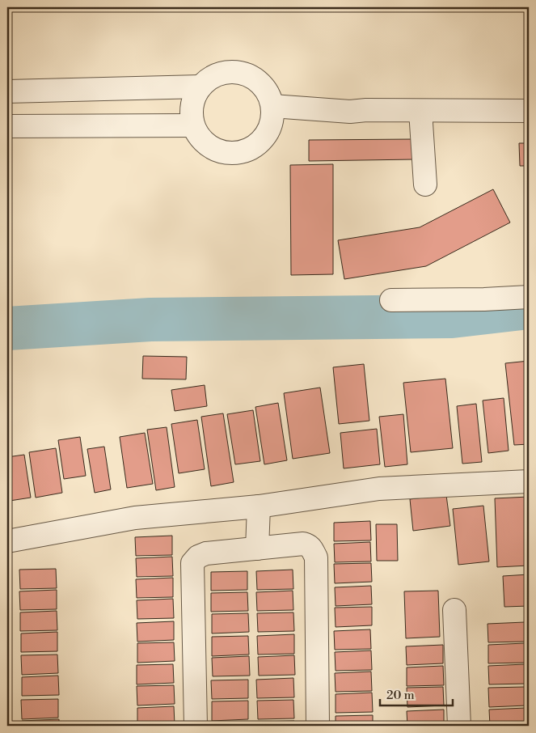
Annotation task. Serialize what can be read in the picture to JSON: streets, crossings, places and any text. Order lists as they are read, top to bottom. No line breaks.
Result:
{"scale_bar":"20 m"}
